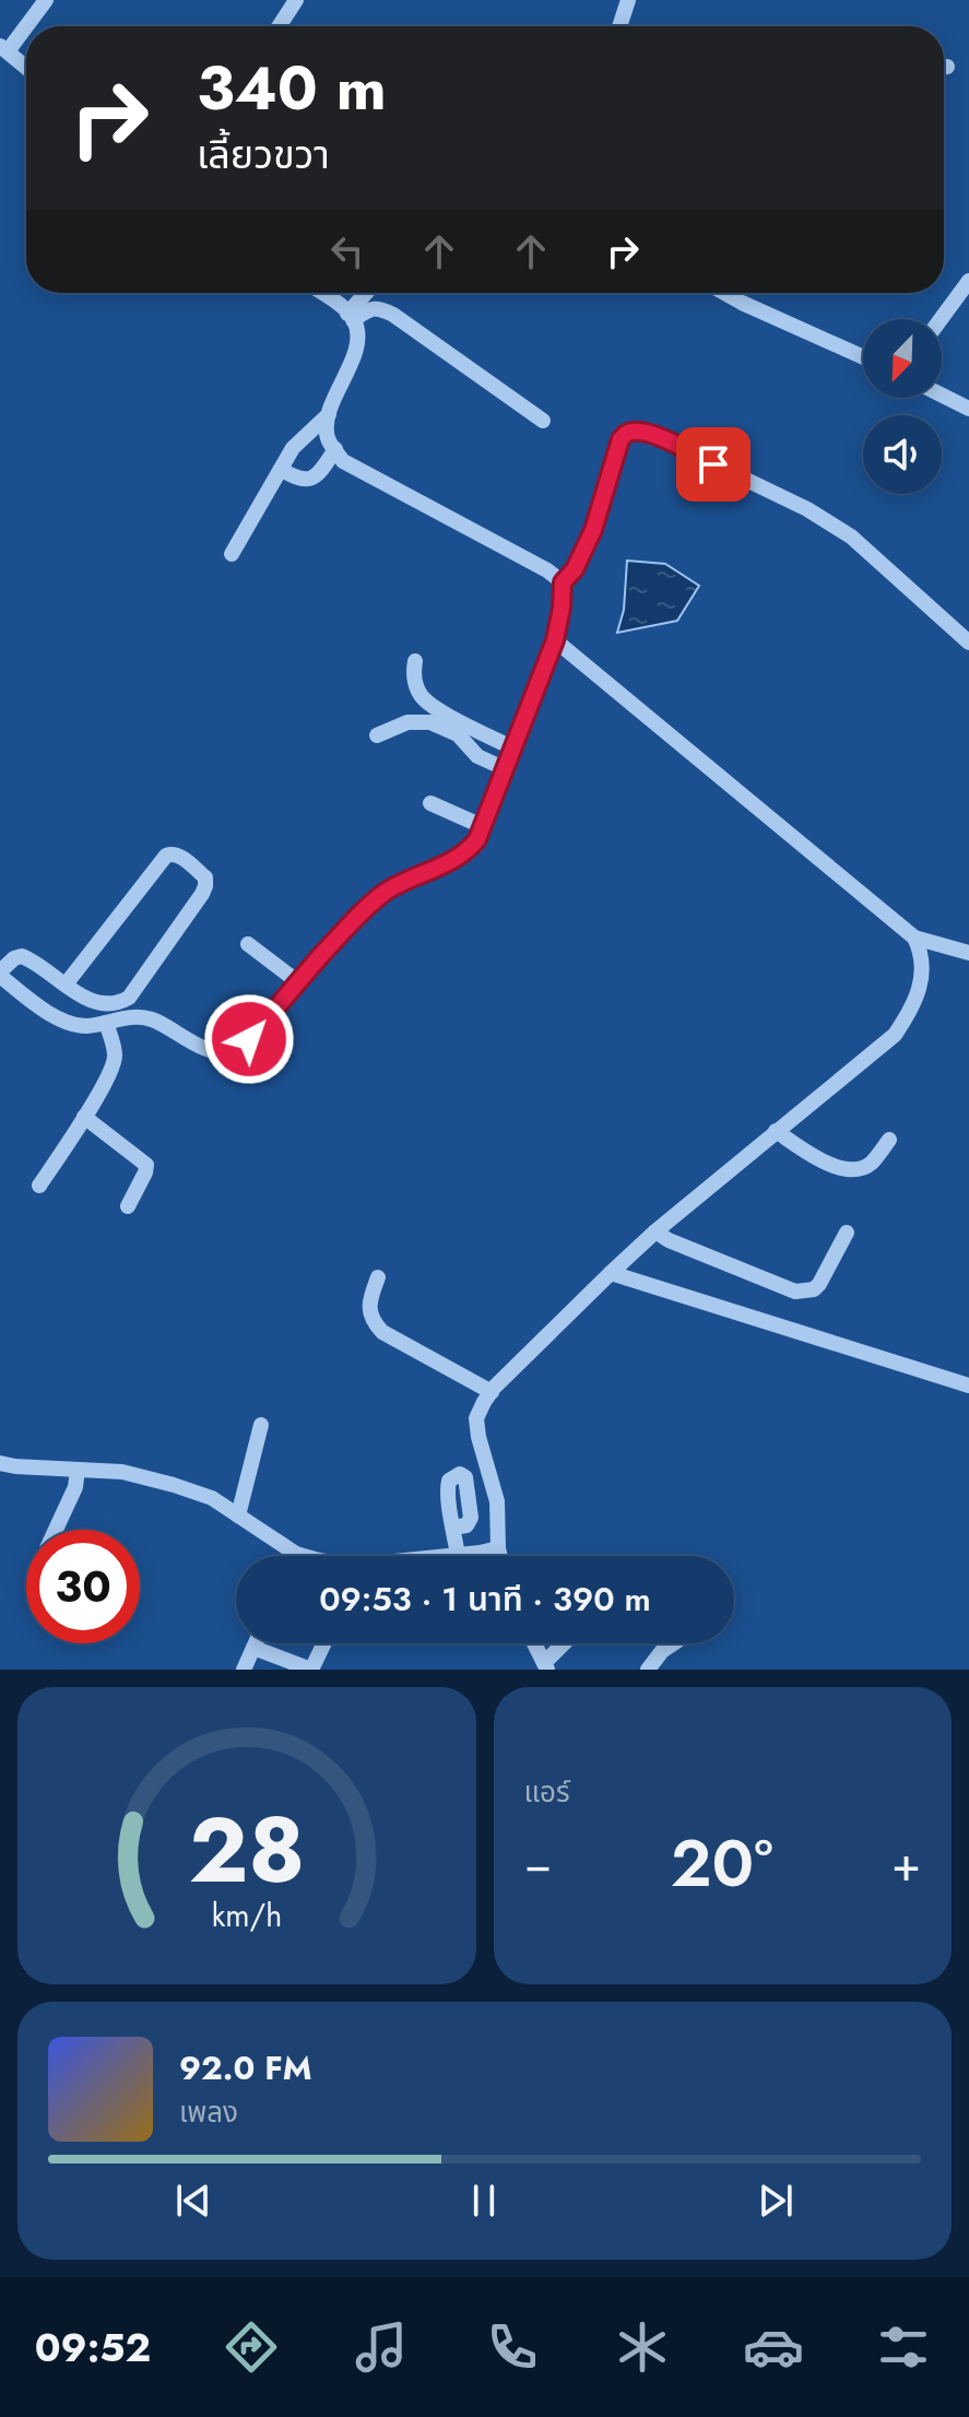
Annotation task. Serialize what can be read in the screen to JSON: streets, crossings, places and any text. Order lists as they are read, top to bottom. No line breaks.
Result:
{"north":"bottom left","page":{"turn":["340 m","เลี้ยวขวา"],"limit":"30","trip":"09:53 · 1 นาที · 390 m","tile":"แอร์","heat":["−","20°","+"],"song":["92.0 FM","เพลง"],"tabs":"09:52","gauge":["28","km/h"]}}
